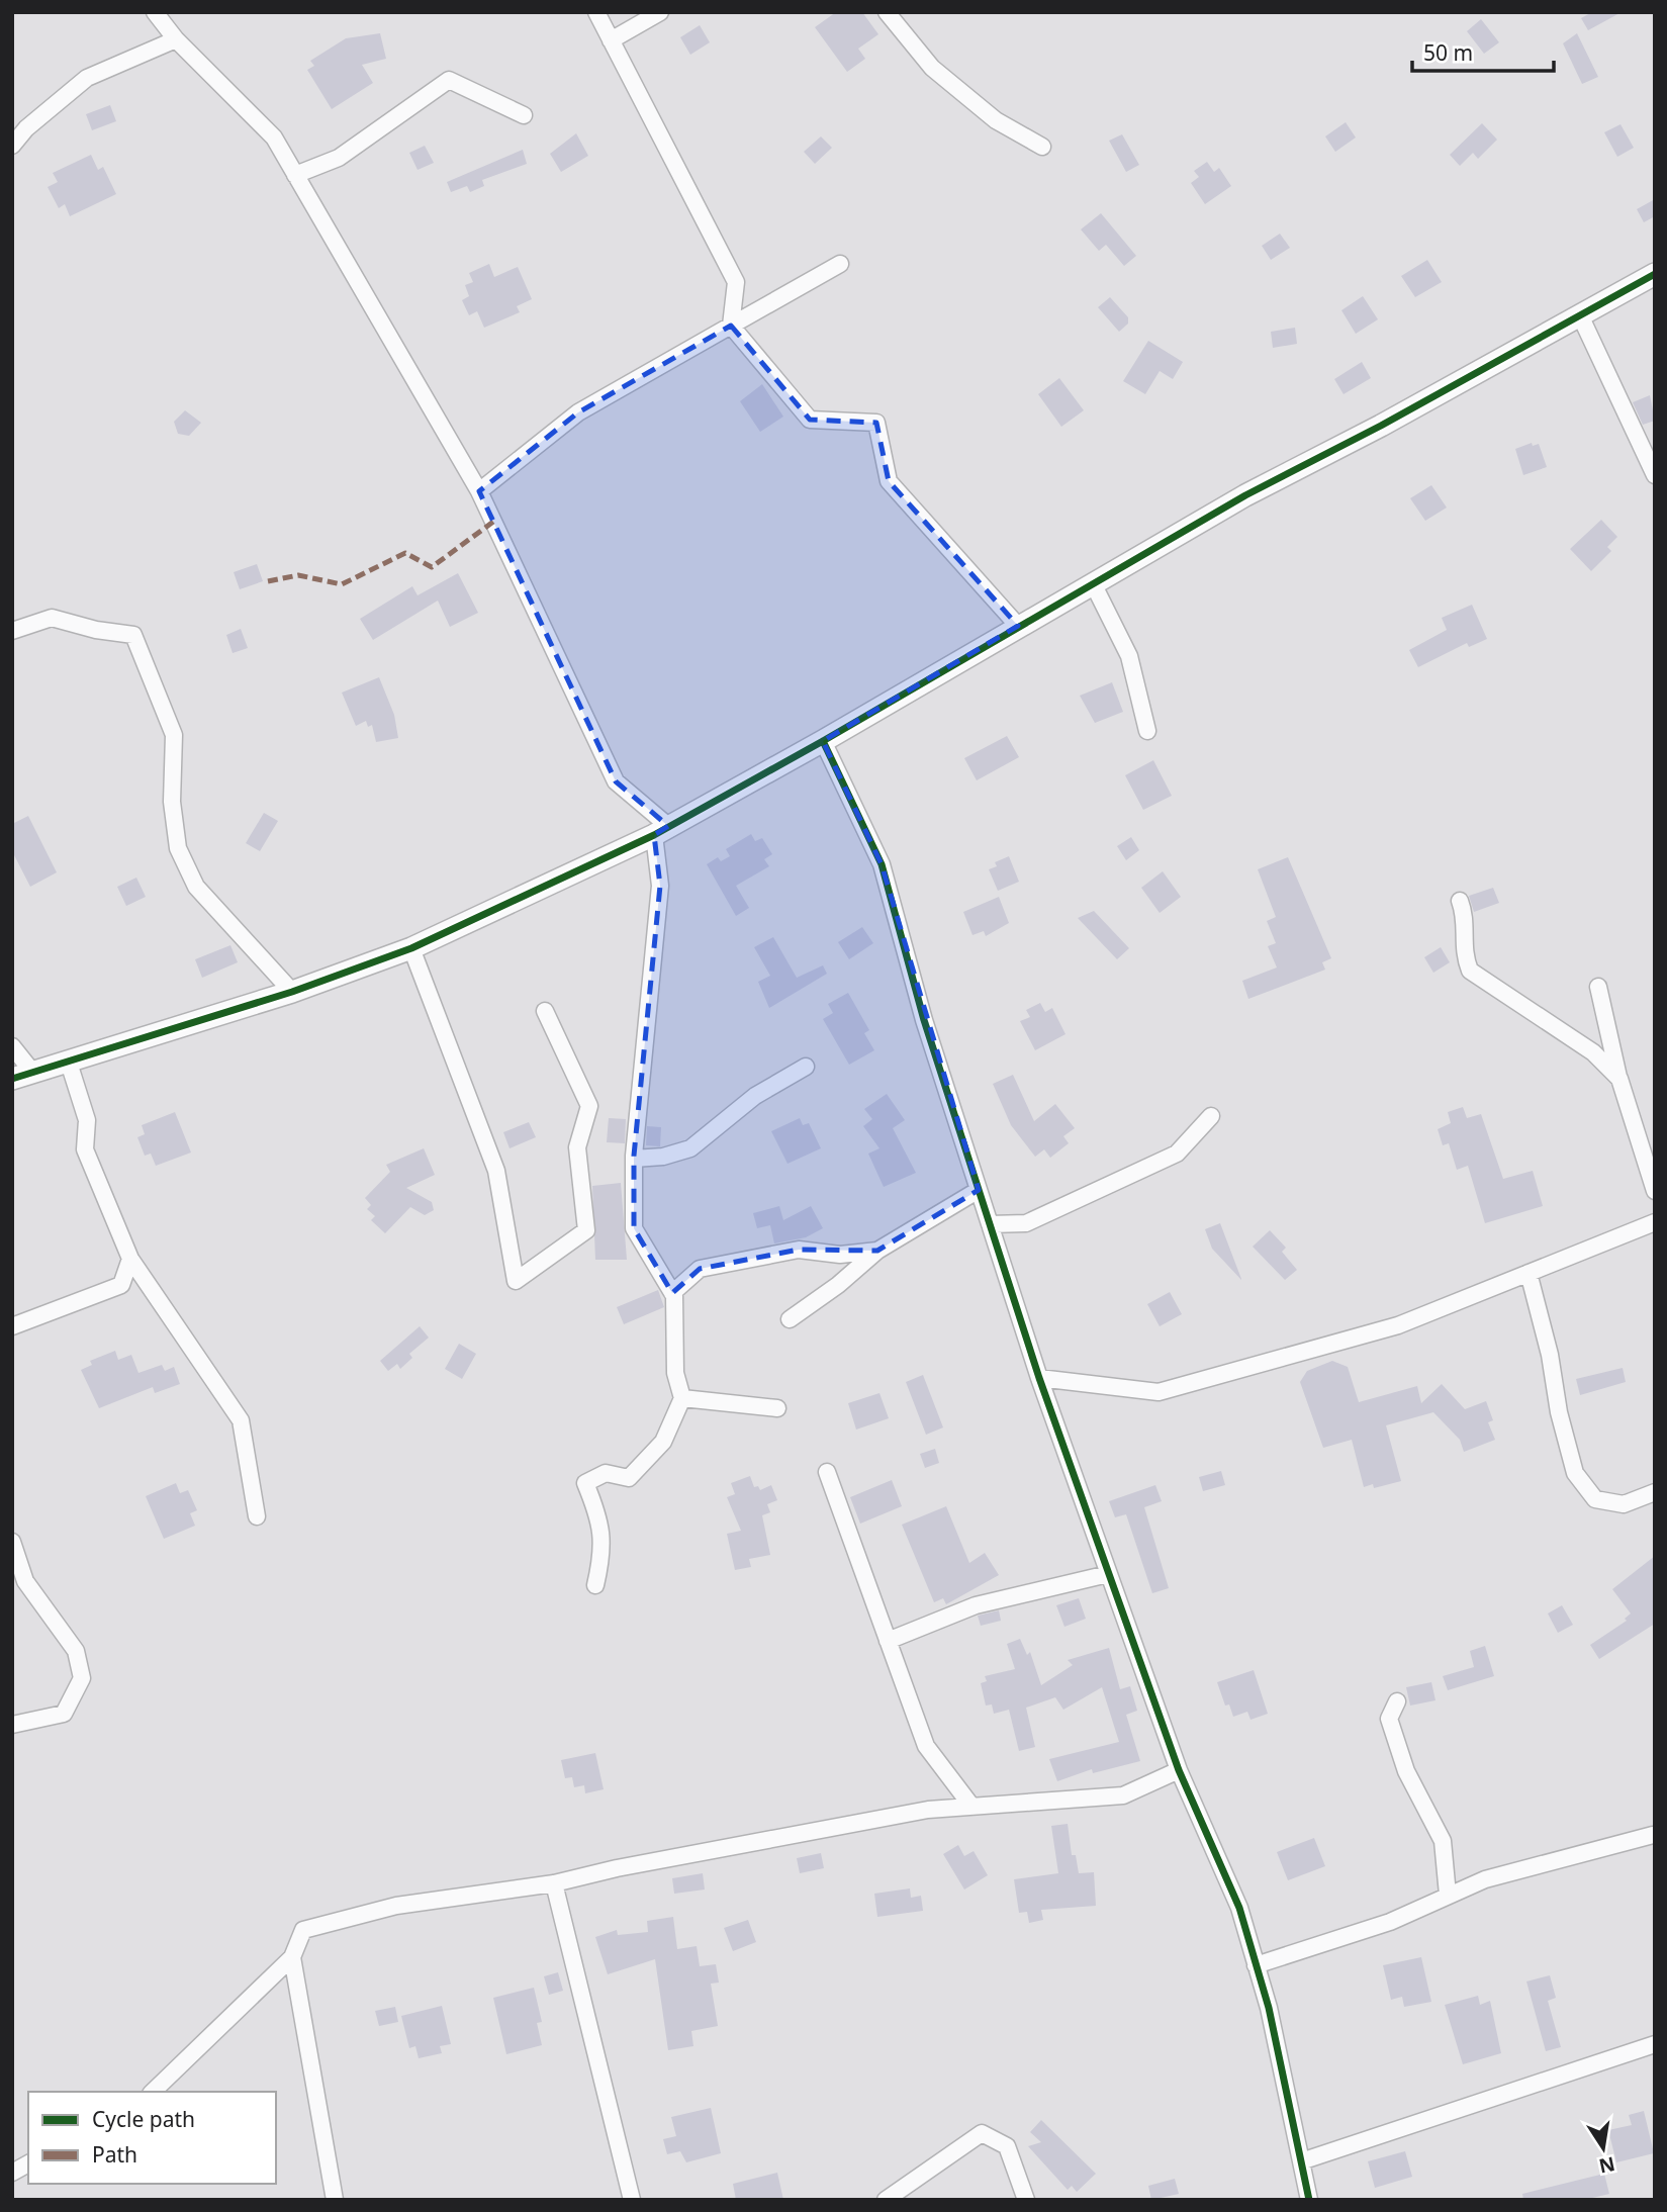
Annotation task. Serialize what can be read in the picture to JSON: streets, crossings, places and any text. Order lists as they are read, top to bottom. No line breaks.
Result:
{"legend":["Cycle path","Path"],"scale_bar":"50 m","north":"bottom"}
